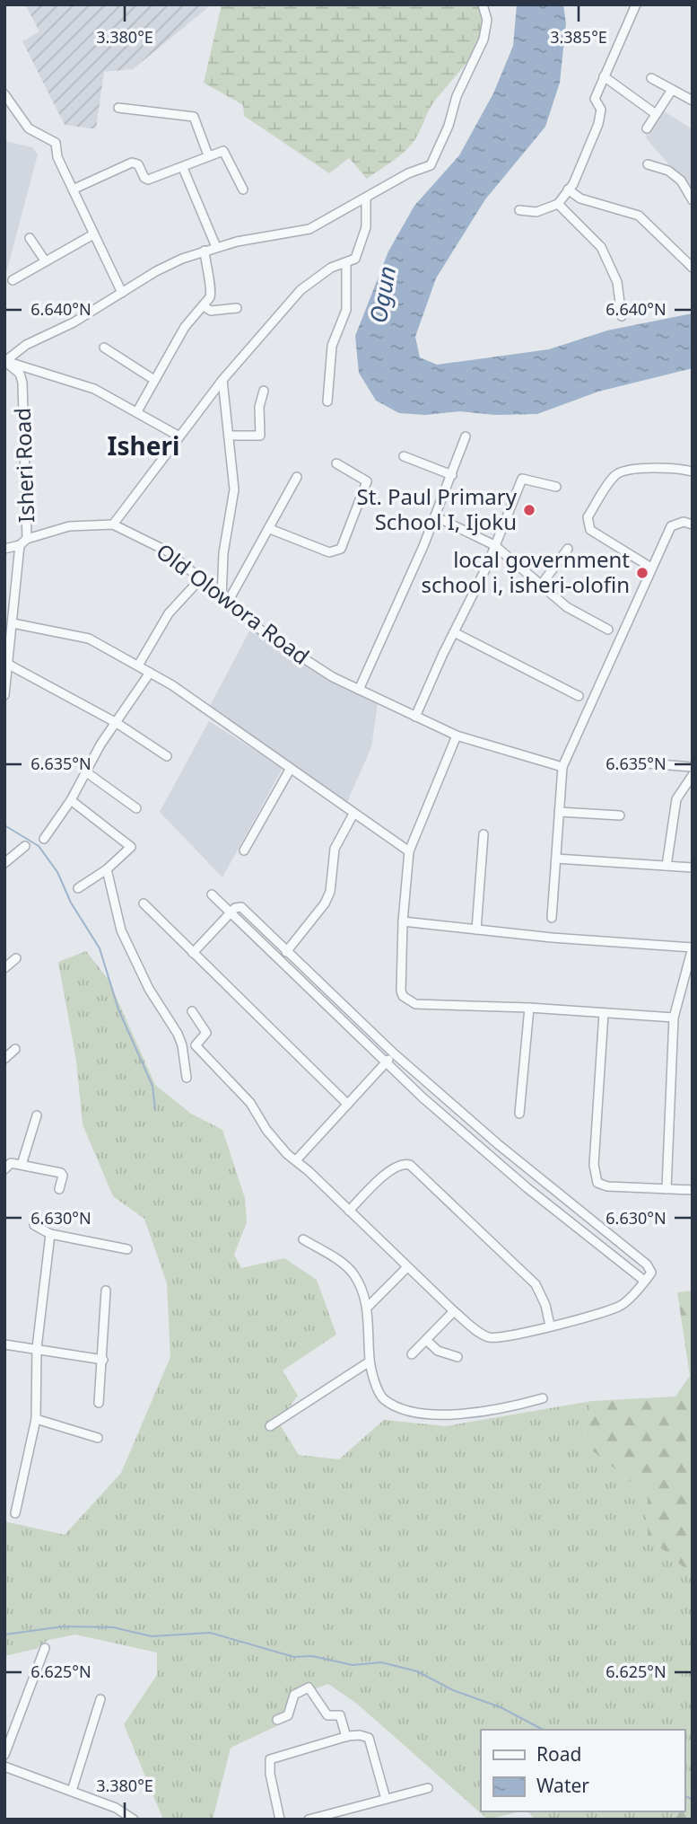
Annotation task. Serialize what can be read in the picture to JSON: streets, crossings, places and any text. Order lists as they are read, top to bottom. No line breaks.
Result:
{"streets":{"street":["Isheri Road","Old Olowora Road"]},"crossings":[["Isheri Road","Old Olowora Road"]],"districts":["Isheri"],"water":["Ogun"],"places":["St. Paul Primary School I, Ijoku","local government school i, isheri-olofin"],"legend":["Road","Water"],"coordinates":["3.380°E","3.385°E","6.640°N","6.635°N","6.630°N","6.625°N"]}
